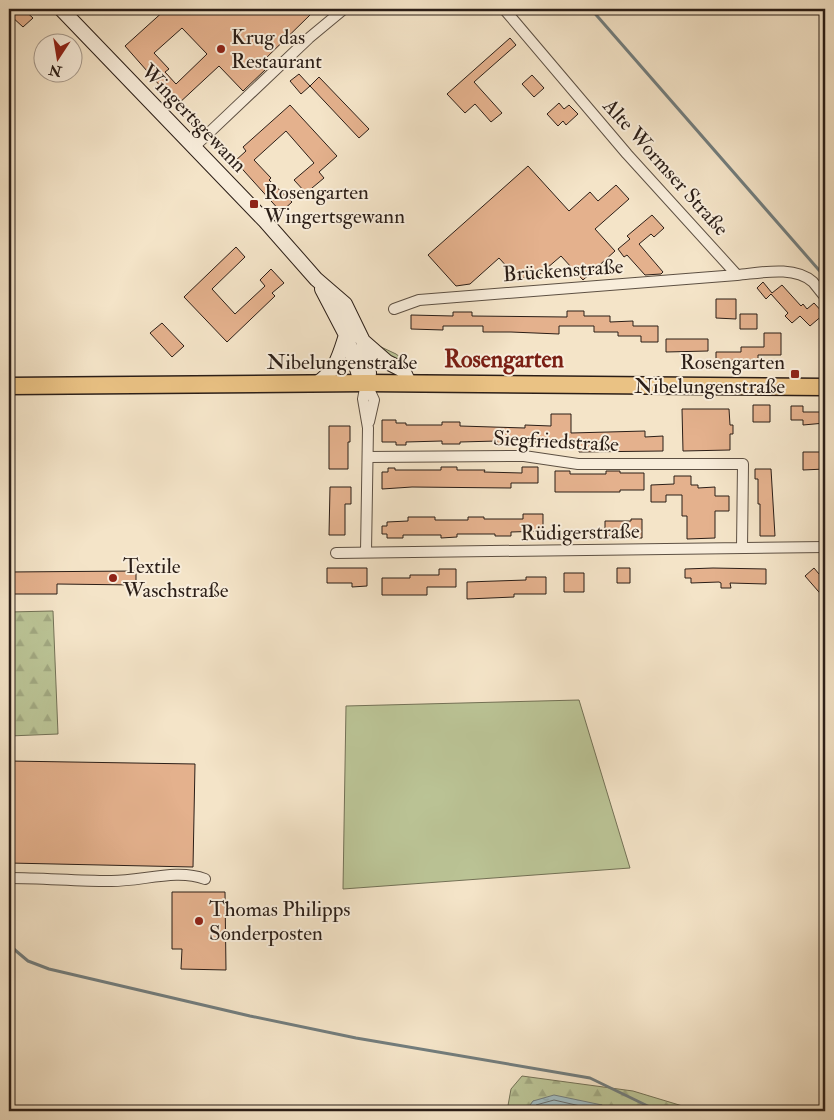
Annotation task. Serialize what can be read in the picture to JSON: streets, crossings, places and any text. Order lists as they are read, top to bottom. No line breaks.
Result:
{"streets":{"main road":["Wingertsgewann","Nibelungenstraße"],"street":["Alte Wormser Straße","Brückenstraße","Siegfriedstraße","Rüdigerstraße"]},"crossings":[["Wingertsgewann","Nibelungenstraße"],["Alte Wormser Straße","Brückenstraße"],["Siegfriedstraße","Rüdigerstraße"]],"districts":["Rosengarten"],"places":{"other":["Krug das Restaurant","Textile Waschstraße","Thomas Philipps Sonderposten"],"transit":["Rosengarten Wingertsgewann","Rosengarten Nibelungenstraße"]},"north":"bottom"}
